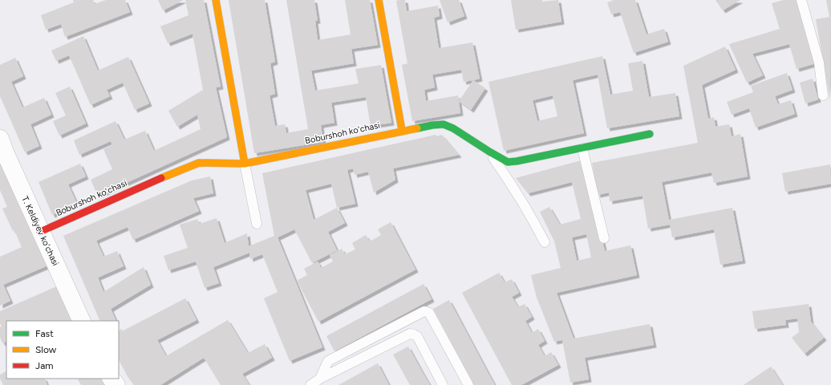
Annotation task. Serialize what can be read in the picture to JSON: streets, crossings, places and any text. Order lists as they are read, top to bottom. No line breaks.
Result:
{"streets":{"street":["Boburshoh koʻchasi","T. Keldiyev ko'chasi"]},"crossings":[["Boburshoh koʻchasi","T. Keldiyev ko'chasi"]],"legend":["Fast","Slow","Jam"]}
